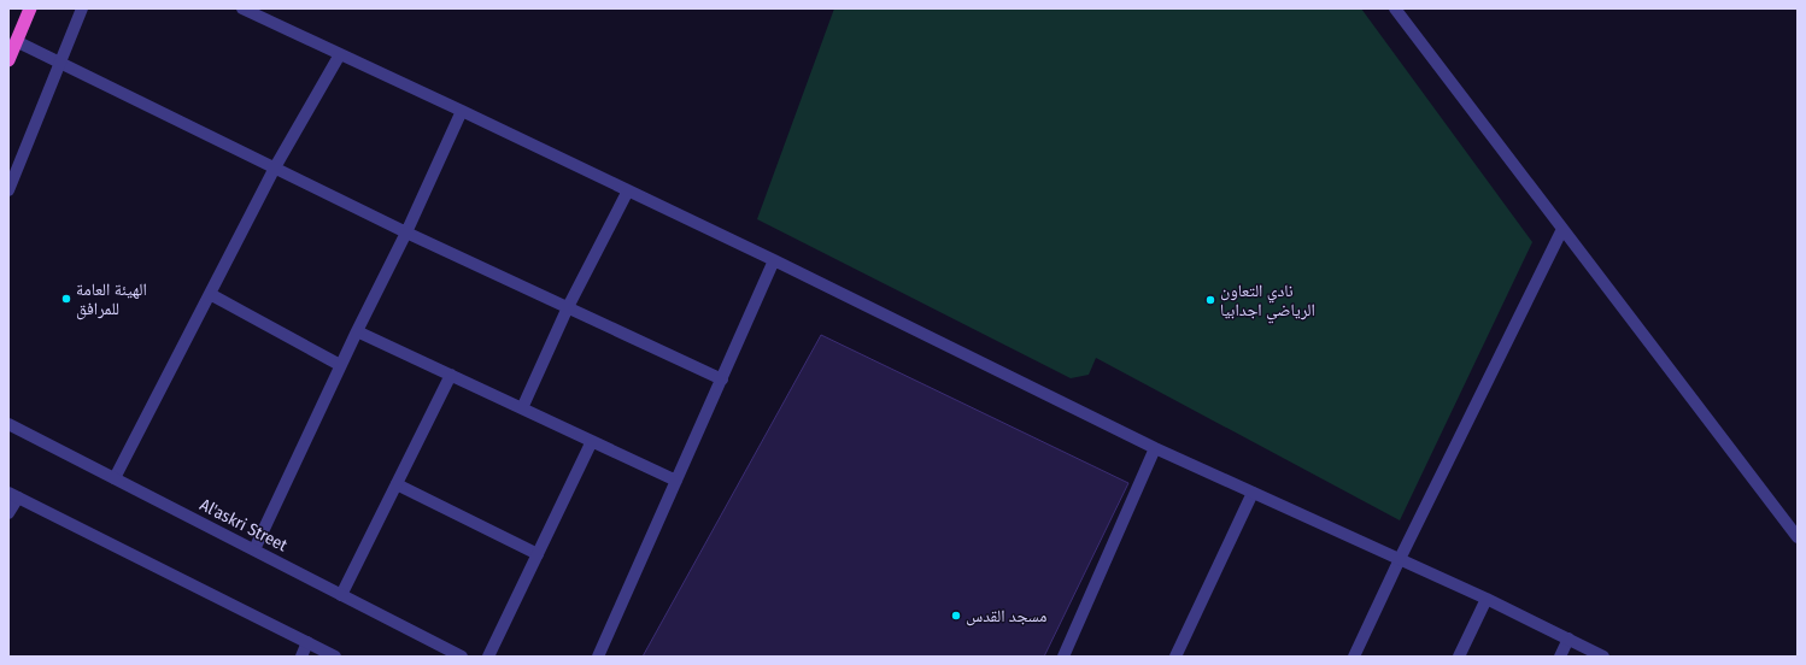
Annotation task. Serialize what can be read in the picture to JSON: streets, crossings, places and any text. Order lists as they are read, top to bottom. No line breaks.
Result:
{"streets":{"street":["Al'askri Street"]},"places":["الهيئة العامة للمرافق","نادي التعاون الرياضي اجدابيا","مسجد القدس"]}
